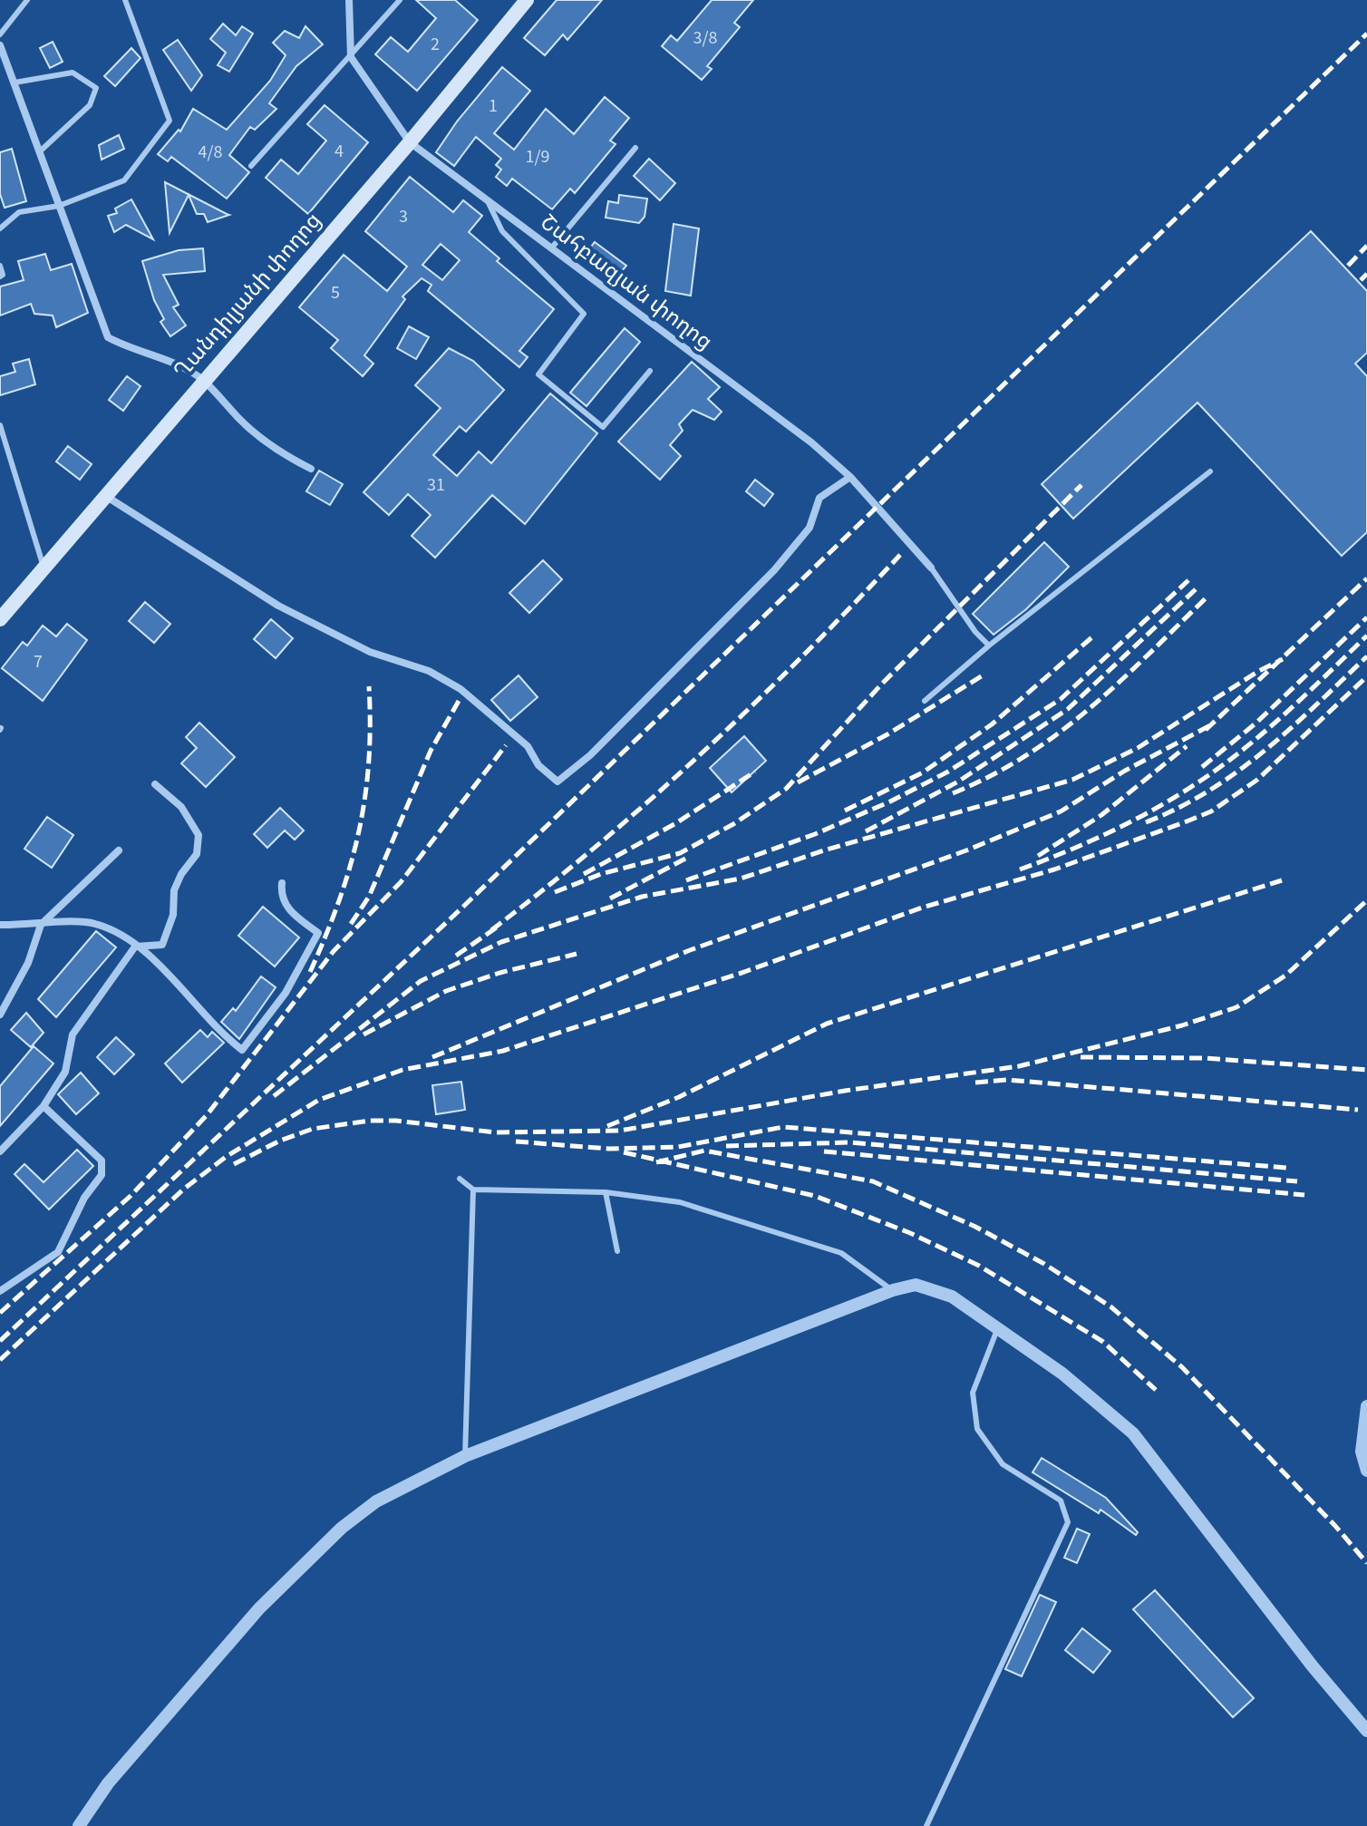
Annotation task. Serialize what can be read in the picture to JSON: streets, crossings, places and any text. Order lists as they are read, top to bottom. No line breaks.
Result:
{"streets":{"main road":["Ղանդիլյանի փողոց"],"street":["Շահբազյան փողոց"]},"crossings":[["Շահբազյան փողոց","Ղանդիլյանի փողոց"]],"house_numbers":["3/8","2","1","4","4/8","1/9","3","5","31","7"]}
